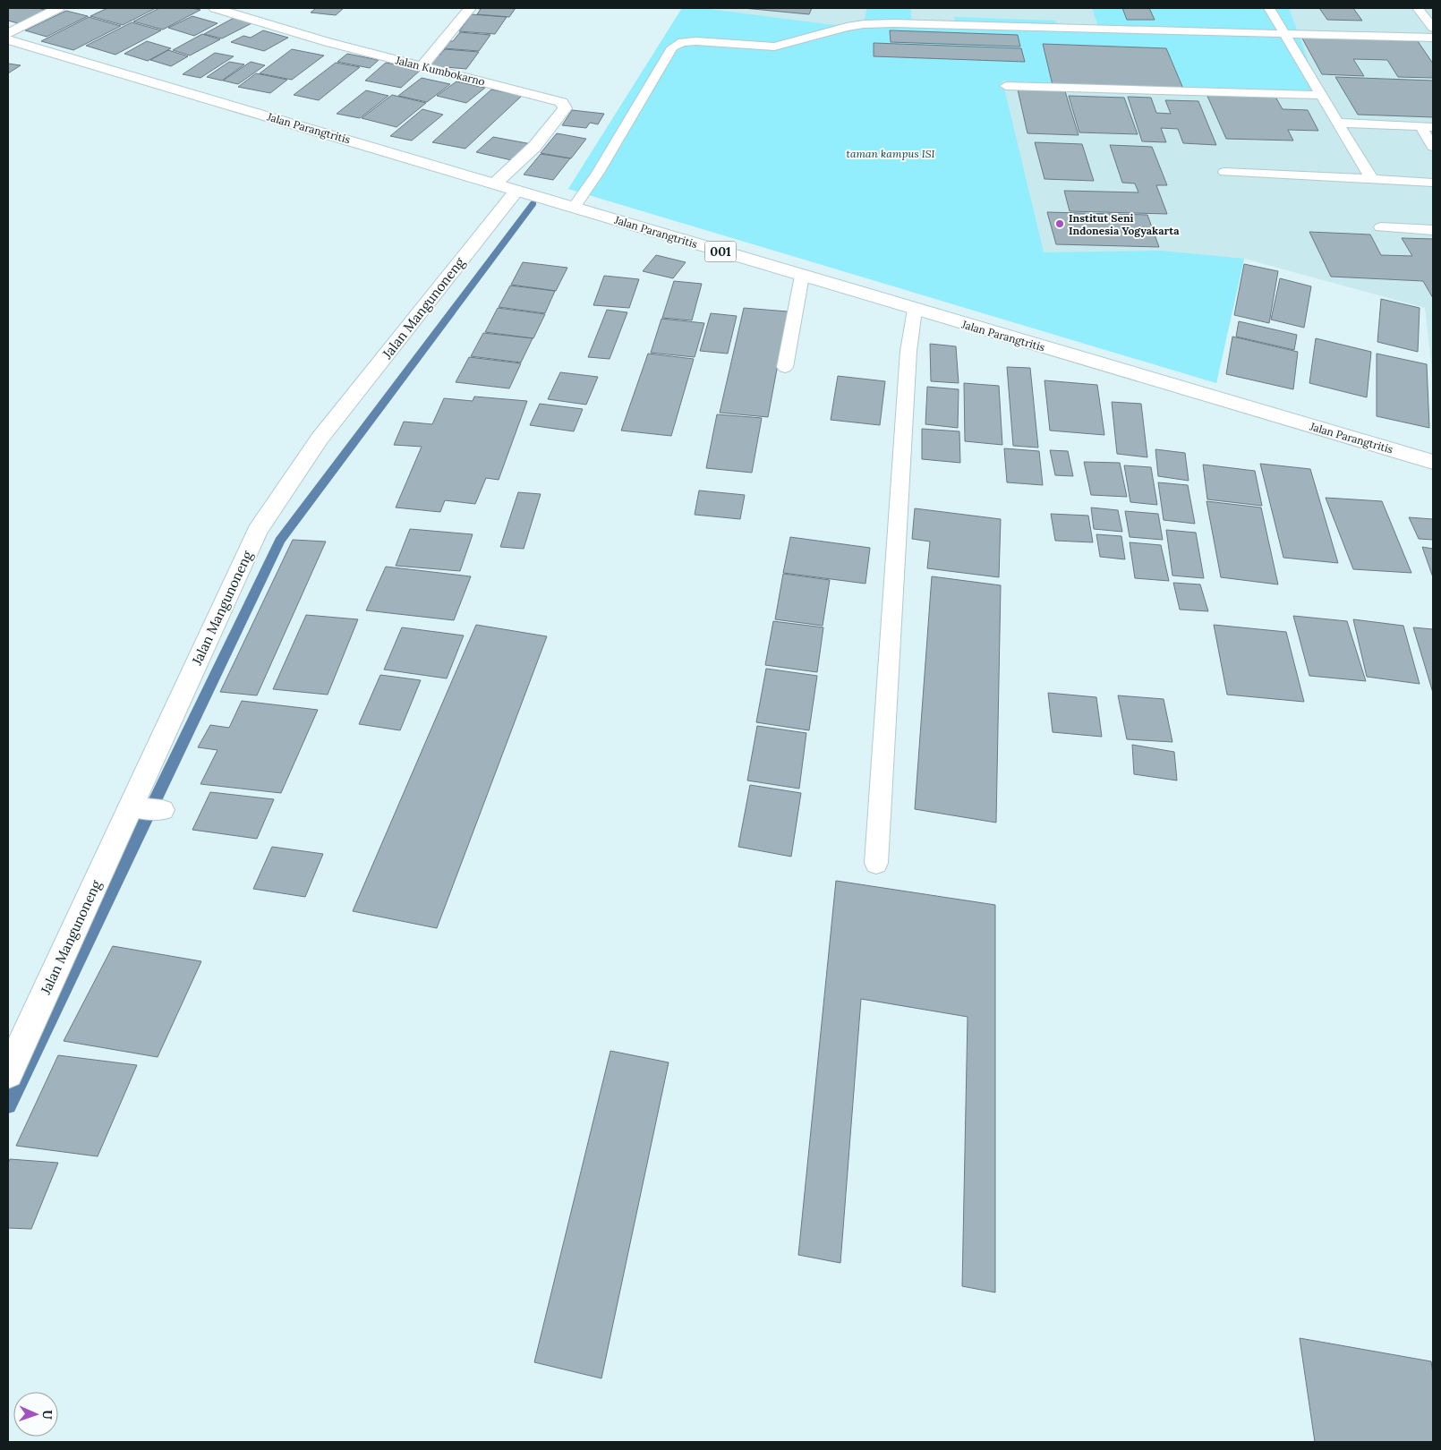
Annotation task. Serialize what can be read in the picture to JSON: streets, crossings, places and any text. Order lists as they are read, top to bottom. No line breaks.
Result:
{"streets":{"street":["Jalan Kumbokarno","Jalan Parangtritis","001","Jalan Mangunoneng"]},"crossings":[["Jalan Kumbokarno","Jalan Parangtritis"],["Jalan Parangtritis","Jalan Mangunoneng"]],"parks":["taman kampus ISI"],"places":["Institut Seni Indonesia Yogyakarta"],"north":"right"}
